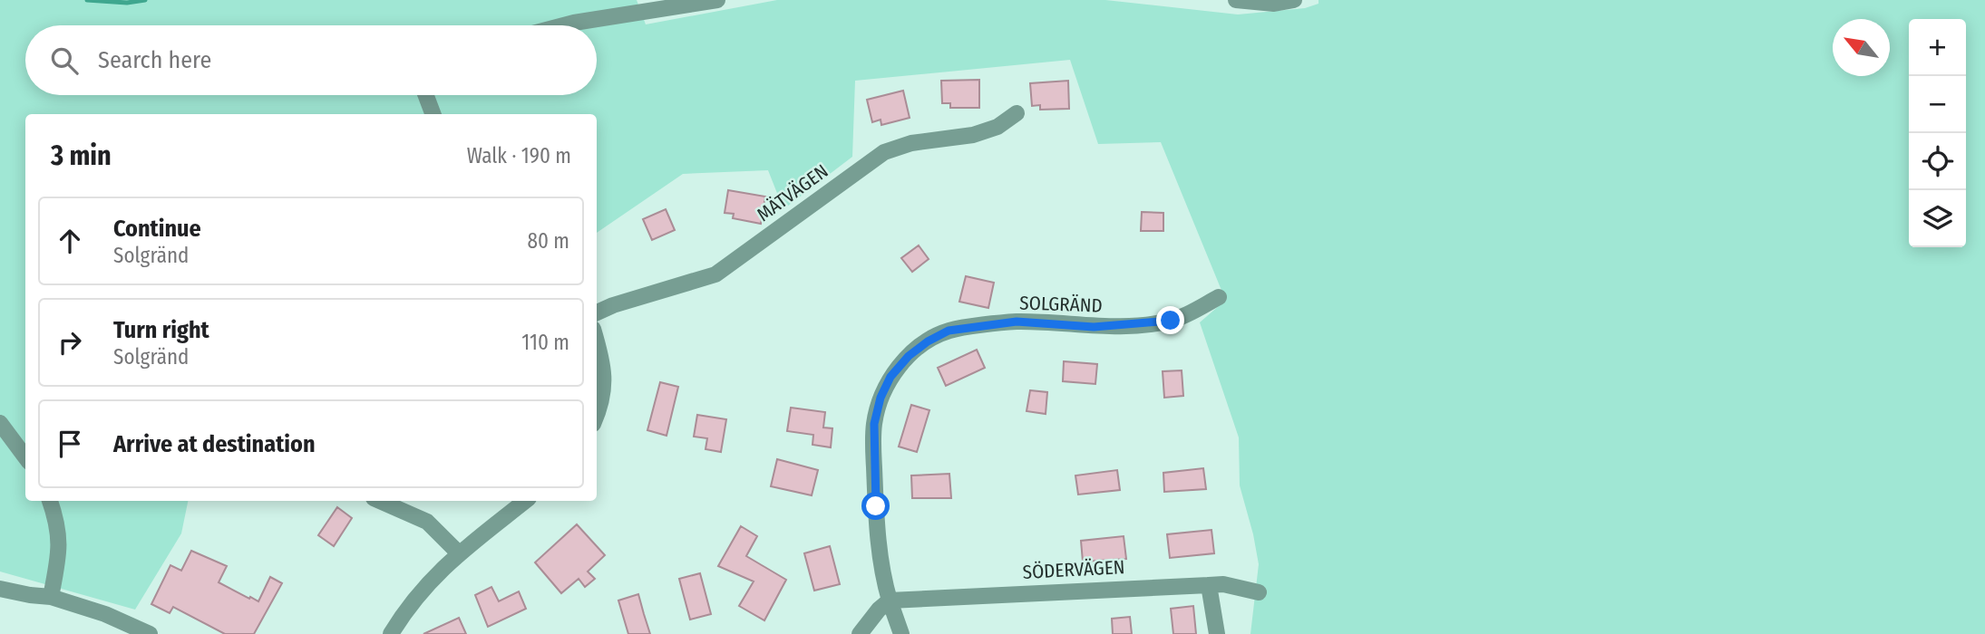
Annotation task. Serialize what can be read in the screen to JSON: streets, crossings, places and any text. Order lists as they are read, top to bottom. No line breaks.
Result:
{"streets":{"street":["MÄTVÄGEN","SOLGRÄND","SÖDERVÄGEN"]},"crossings":[["SOLGRÄND","SÖDERVÄGEN"]],"north":"top left","page":{"map_buttons":["+","−"],"search":"Search here","heading":["3 min","Walk · 190 m"],"list":[["Continue","Solgränd","80 m"],["Turn right","Solgränd","110 m"],"Arrive at destination"]}}
